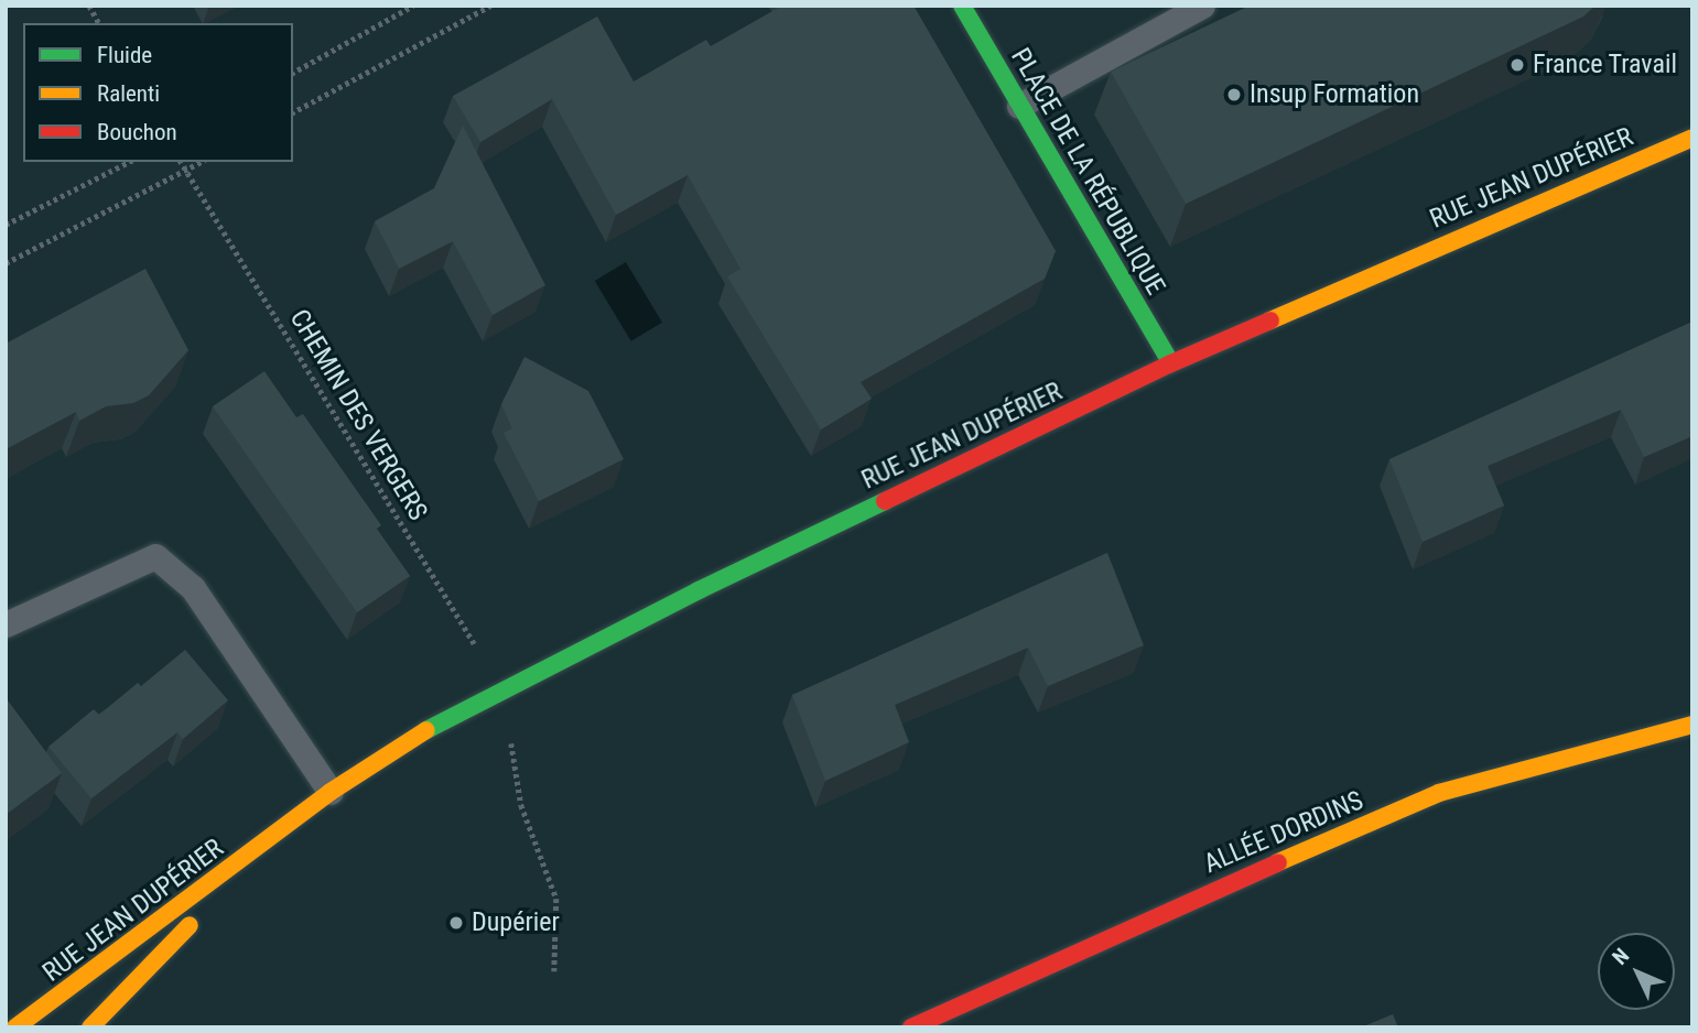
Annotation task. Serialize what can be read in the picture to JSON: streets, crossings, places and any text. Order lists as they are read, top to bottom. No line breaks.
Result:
{"streets":{"street":["PLACE DE LA RÉPUBLIQUE","RUE JEAN DUPÉRIER","ALLÉE DORDINS"],"path":["CHEMIN DES VERGERS"]},"crossings":[["PLACE DE LA RÉPUBLIQUE","RUE JEAN DUPÉRIER"],["RUE JEAN DUPÉRIER","CHEMIN DES VERGERS"]],"places":["France Travail","Insup Formation","Dupérier"],"legend":["Fluide","Ralenti","Bouchon"],"north":"top left"}
